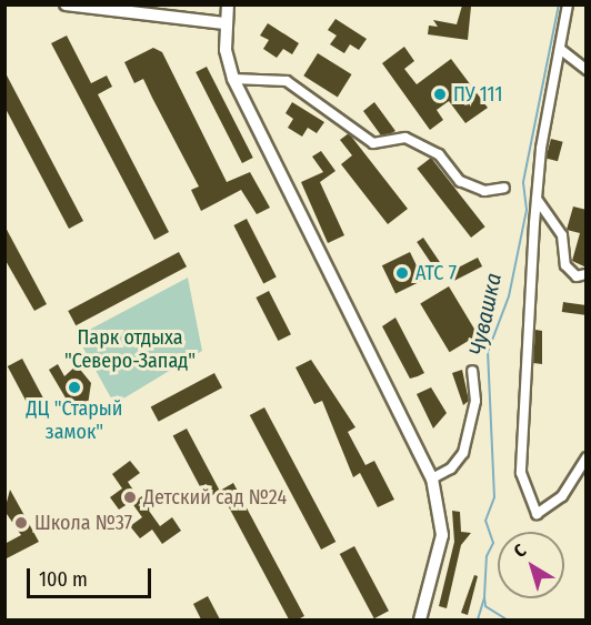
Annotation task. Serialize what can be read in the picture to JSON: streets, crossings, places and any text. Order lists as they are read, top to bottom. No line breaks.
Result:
{"water":["Чувашка"],"parks":["Парк отдыха \"Северо-Запад\""],"places":["ПУ 111","АТС 7","ДЦ \"Старый замок\"","Детский сад №24","Школа №37"],"scale_bar":"100 m","north":"top left"}
